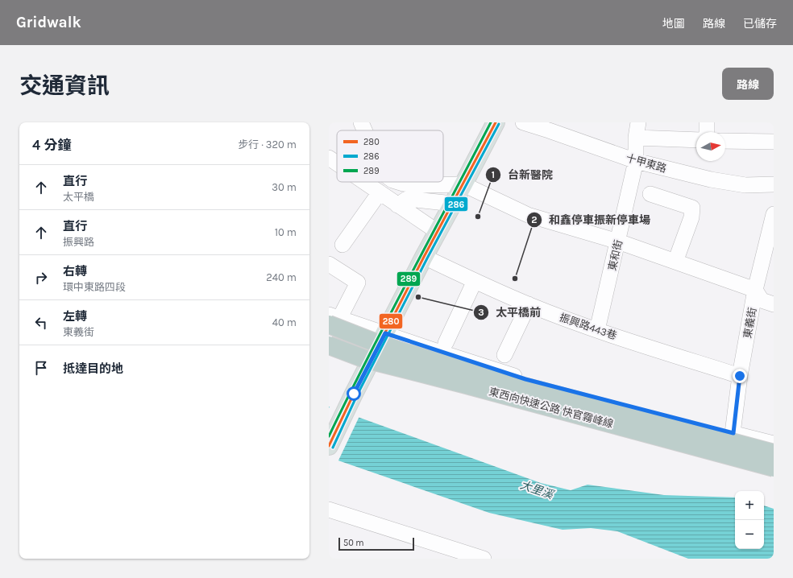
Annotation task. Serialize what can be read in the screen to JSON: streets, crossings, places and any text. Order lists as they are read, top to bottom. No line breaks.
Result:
{"streets":{"highway":["東西向快速公路 快官霧峰線"],"street":["十甲東路","東和街","東義街","振興路443巷"]},"crossings":[["十甲東路","東和街"],["東和街","振興路443巷"],["東義街","振興路443巷"]],"water":["大里溪"],"places":["台新醫院","和鑫停車振新停車場","太平橋前"],"lines":["transit line 280","transit line 289","transit line 286"],"legend":["280","286","289"],"scale_bar":"50 m","north":"right","page":{"header":"Gridwalk","nav":["地圖","路線","已儲存"],"title":"交通資訊","buttons":"路線","heading":["4 分鐘","步行 · 320 m"],"list":[["直行","太平橋","30 m"],["直行","振興路","10 m"],["右轉","環中東路四段","240 m"],["左轉","東義街","40 m"],"抵達目的地"],"map_buttons":["+","−"],"scale":"50 m"}}
